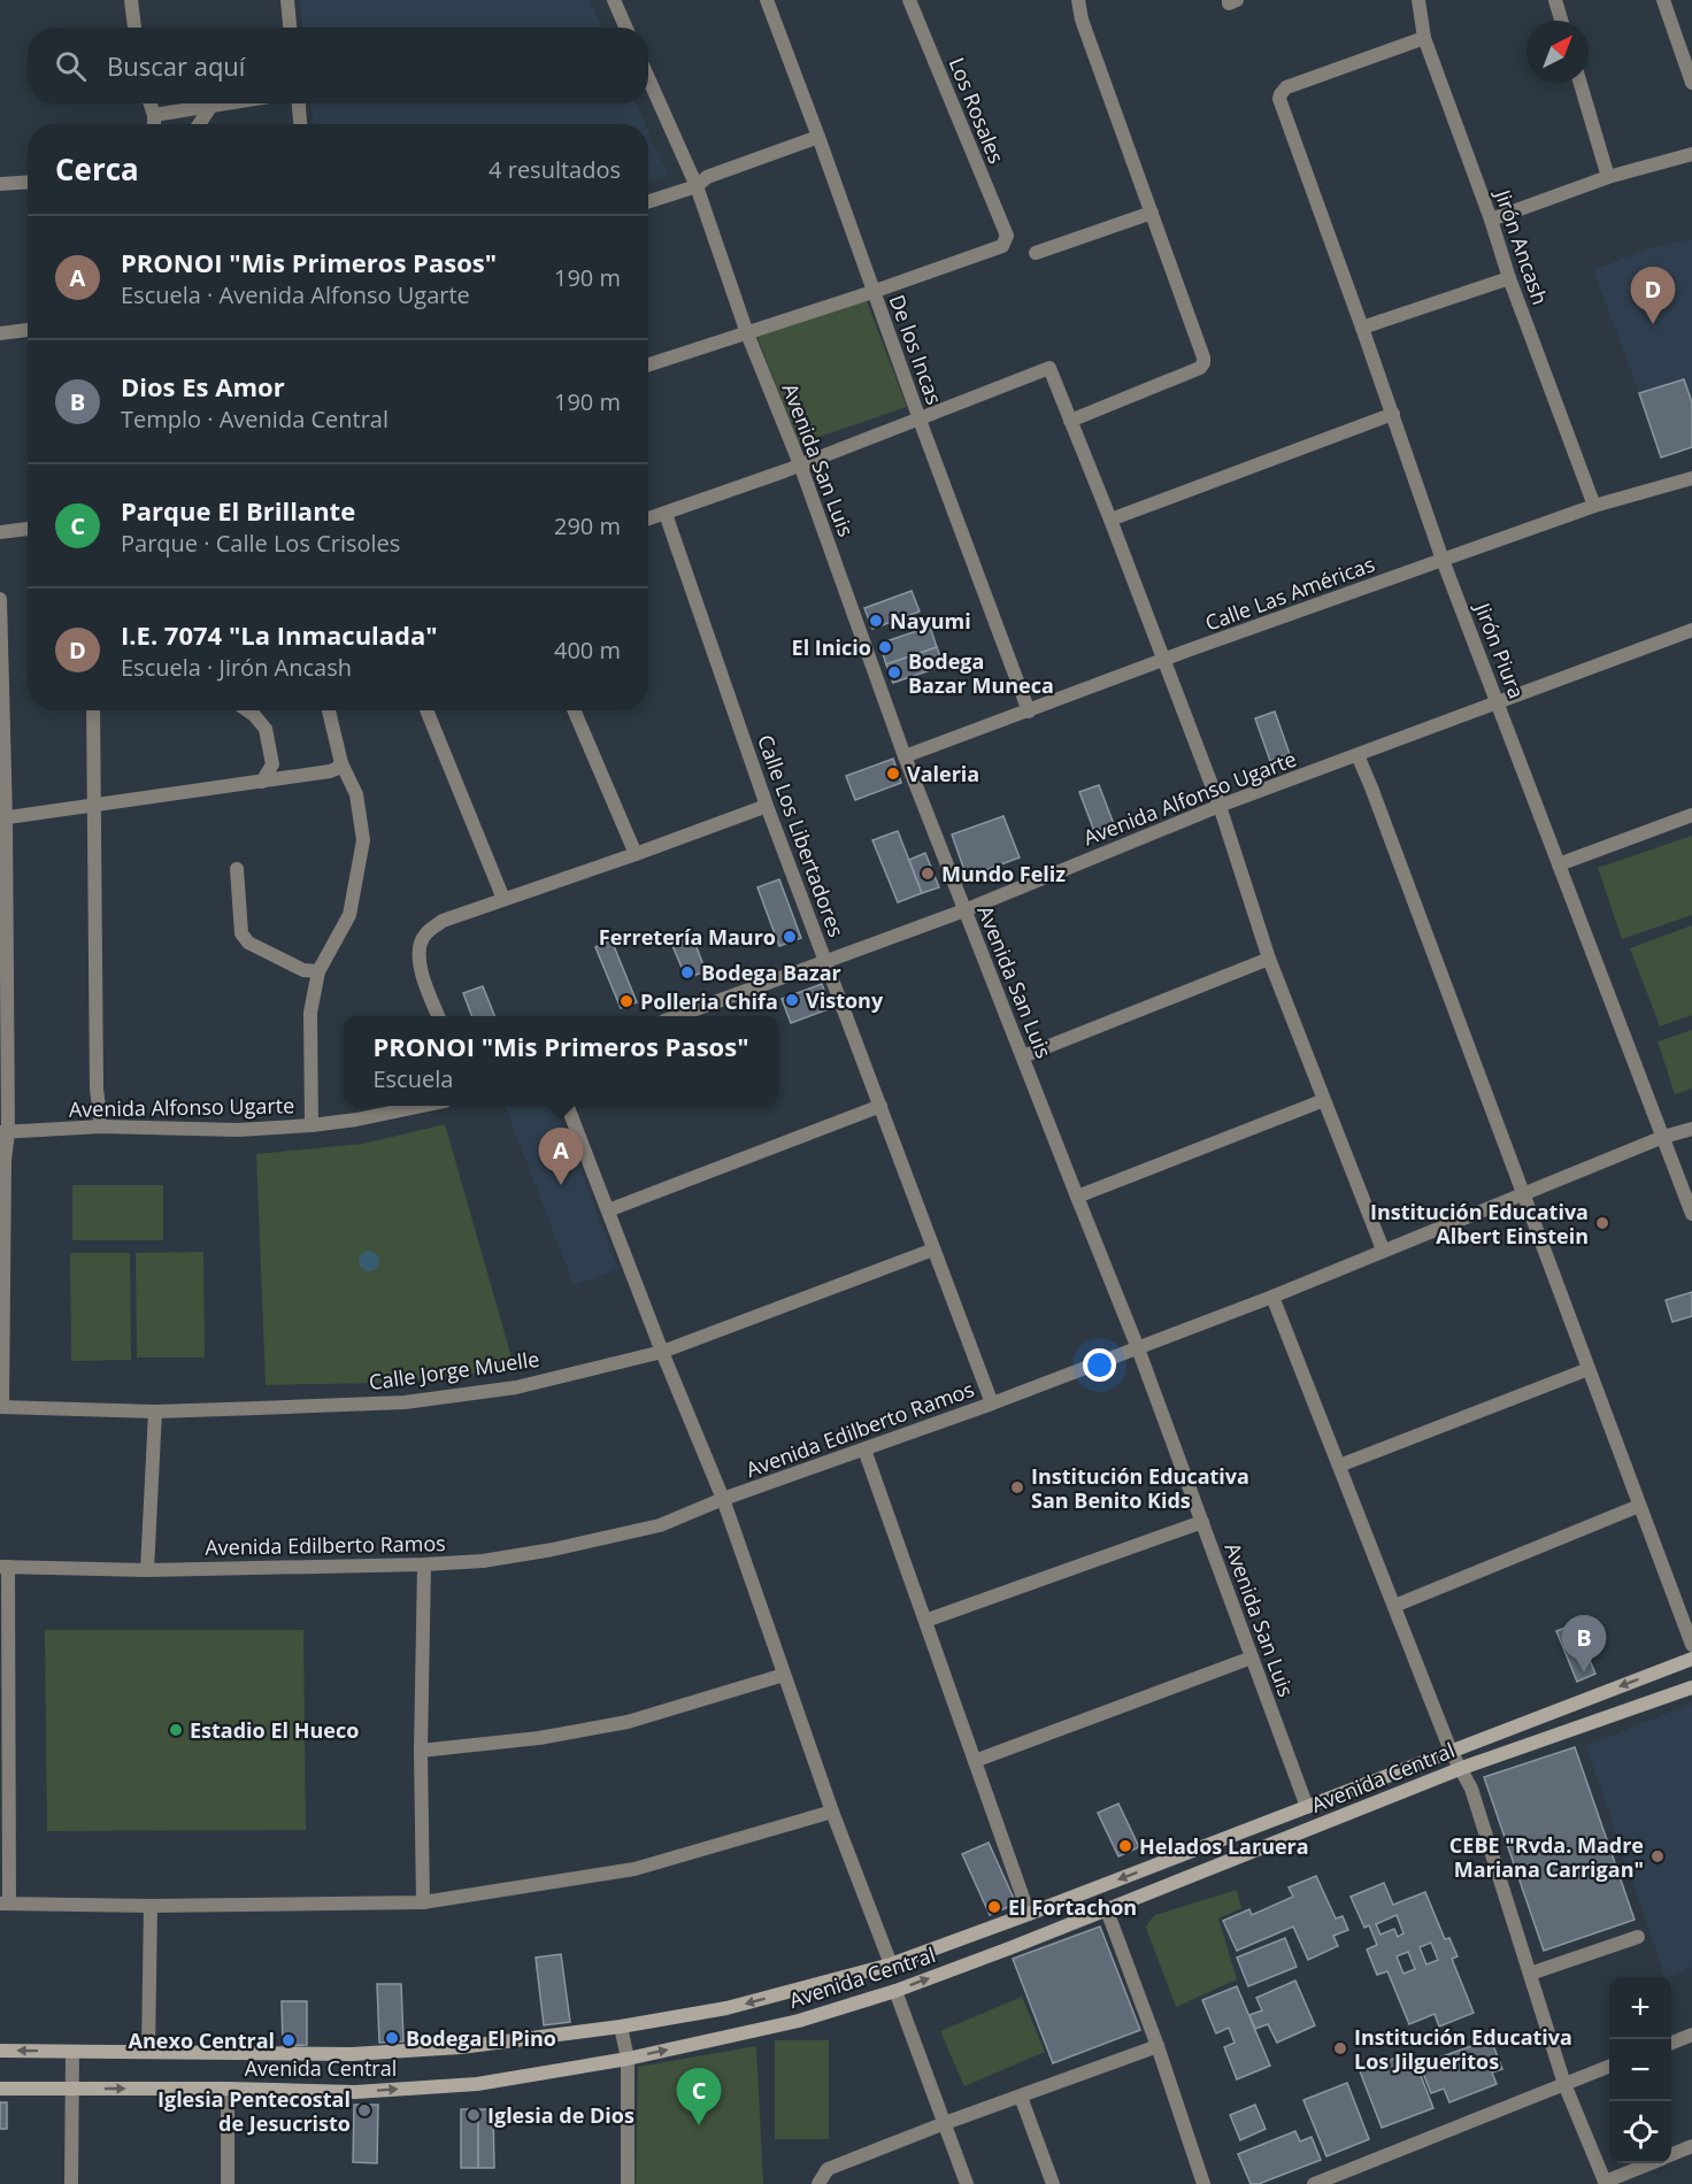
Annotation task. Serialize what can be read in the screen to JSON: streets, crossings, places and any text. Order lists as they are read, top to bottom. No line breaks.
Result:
{"streets":{"main road":["Avenida Central"],"street":["Los Rosales","Jirón Ancash","De los Incas","Avenida San Luis","Calle Las Américas","Jirón Piura","Avenida Alfonso Ugarte","Calle Los Libertadores","Calle Jorge Muelle","Avenida Edilberto Ramos"]},"crossings":[["Los Rosales","De los Incas"],["Jirón Ancash","Calle Las Américas"],["Jirón Ancash","Jirón Piura"],["De los Incas","Calle Las Américas"],["Avenida San Luis","Calle Las Américas"],["Avenida San Luis","Avenida Alfonso Ugarte"],["Avenida San Luis","Avenida Edilberto Ramos"],["Avenida San Luis","Avenida Central"],["Calle Las Américas","Jirón Piura"],["Jirón Piura","Avenida Alfonso Ugarte"],["Jirón Piura","Avenida Edilberto Ramos"],["Avenida Alfonso Ugarte","Calle Los Libertadores"],["Calle Los Libertadores","Calle Jorge Muelle"],["Calle Los Libertadores","Avenida Edilberto Ramos"]],"places":["Nayumi","El Inicio","Bodega Bazar Muneca","Valeria","Mundo Feliz","Ferretería Mauro","Bodega Bazar","Vistony","Polleria Chifa","Institución Educativa Albert Einstein","Institución Educativa San Benito Kids","Estadio El Hueco","Helados Laruera","CEBE \"Rvda. Madre Mariana Carrigan\"","El Fortachon","Bodega El Pino","Anexo Central","Institución Educativa Los Jilgueritos","Iglesia Pentecostal de Jesucristo","Iglesia de Dios"],"north":"top right","page":{"search":"Buscar aquí","heading":["Cerca","4 resultados"],"list":[{"mark":"A","name":"PRONOI \"Mis Primeros Pasos\"","note":"Escuela · Avenida Alfonso Ugarte","value":"190 m"},{"mark":"B","name":"Dios Es Amor","note":"Templo · Avenida Central","value":"190 m"},{"mark":"C","name":"Parque El Brillante","note":"Parque · Calle Los Crisoles","value":"290 m"},{"mark":"D","name":"I.E. 7074 \"La Inmaculada\"","note":"Escuela · Jirón Ancash","value":"400 m"}],"pins":["D","A","B","C"],"popup":["PRONOI \"Mis Primeros Pasos\"","Escuela"],"map_buttons":["+","−"]}}
